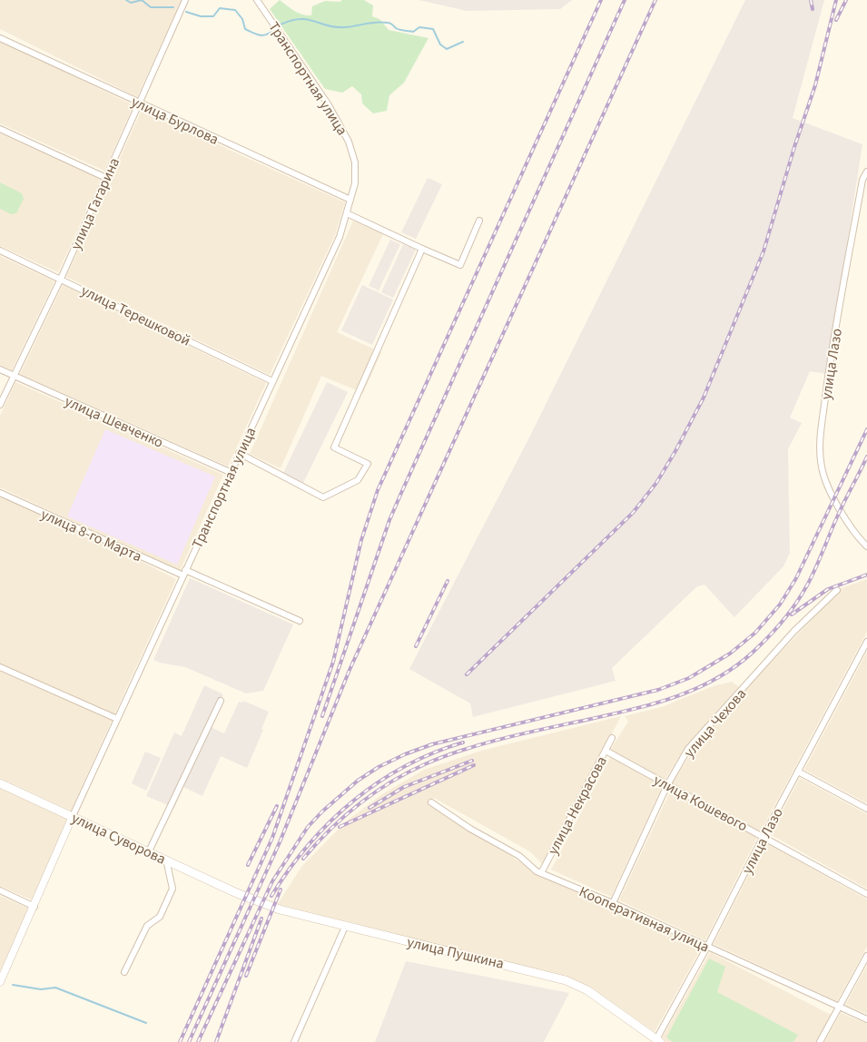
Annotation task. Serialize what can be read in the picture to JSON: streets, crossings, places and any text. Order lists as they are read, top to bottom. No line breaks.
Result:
{"streets":{"main road":["улица Суворова","улица Пушкина"],"street":["Транспортная улица","улица Бурлова","улица Гагарина","улица Терешковой","улица Лазо","улица Шевченко","улица 8-го Марта","улица Чехова","улица Кошевого","улица Некрасова","Кооперативная улица"]},"crossings":[["Транспортная улица","улица Бурлова"],["Транспортная улица","улица Терешковой"],["Транспортная улица","улица Шевченко"],["Транспортная улица","улица 8-го Марта"],["Транспортная улица","улица Суворова"],["улица Бурлова","улица Гагарина"],["улица Гагарина","улица Терешковой"],["улица Гагарина","улица Шевченко"],["улица Лазо","улица Кошевого"],["улица Лазо","Кооперативная улица"],["улица Лазо","улица Пушкина"],["улица Чехова","улица Кошевого"],["улица Чехова","Кооперативная улица"],["улица Кошевого","улица Некрасова"],["улица Некрасова","Кооперативная улица"],["улица Суворова","улица Пушкина"]]}
